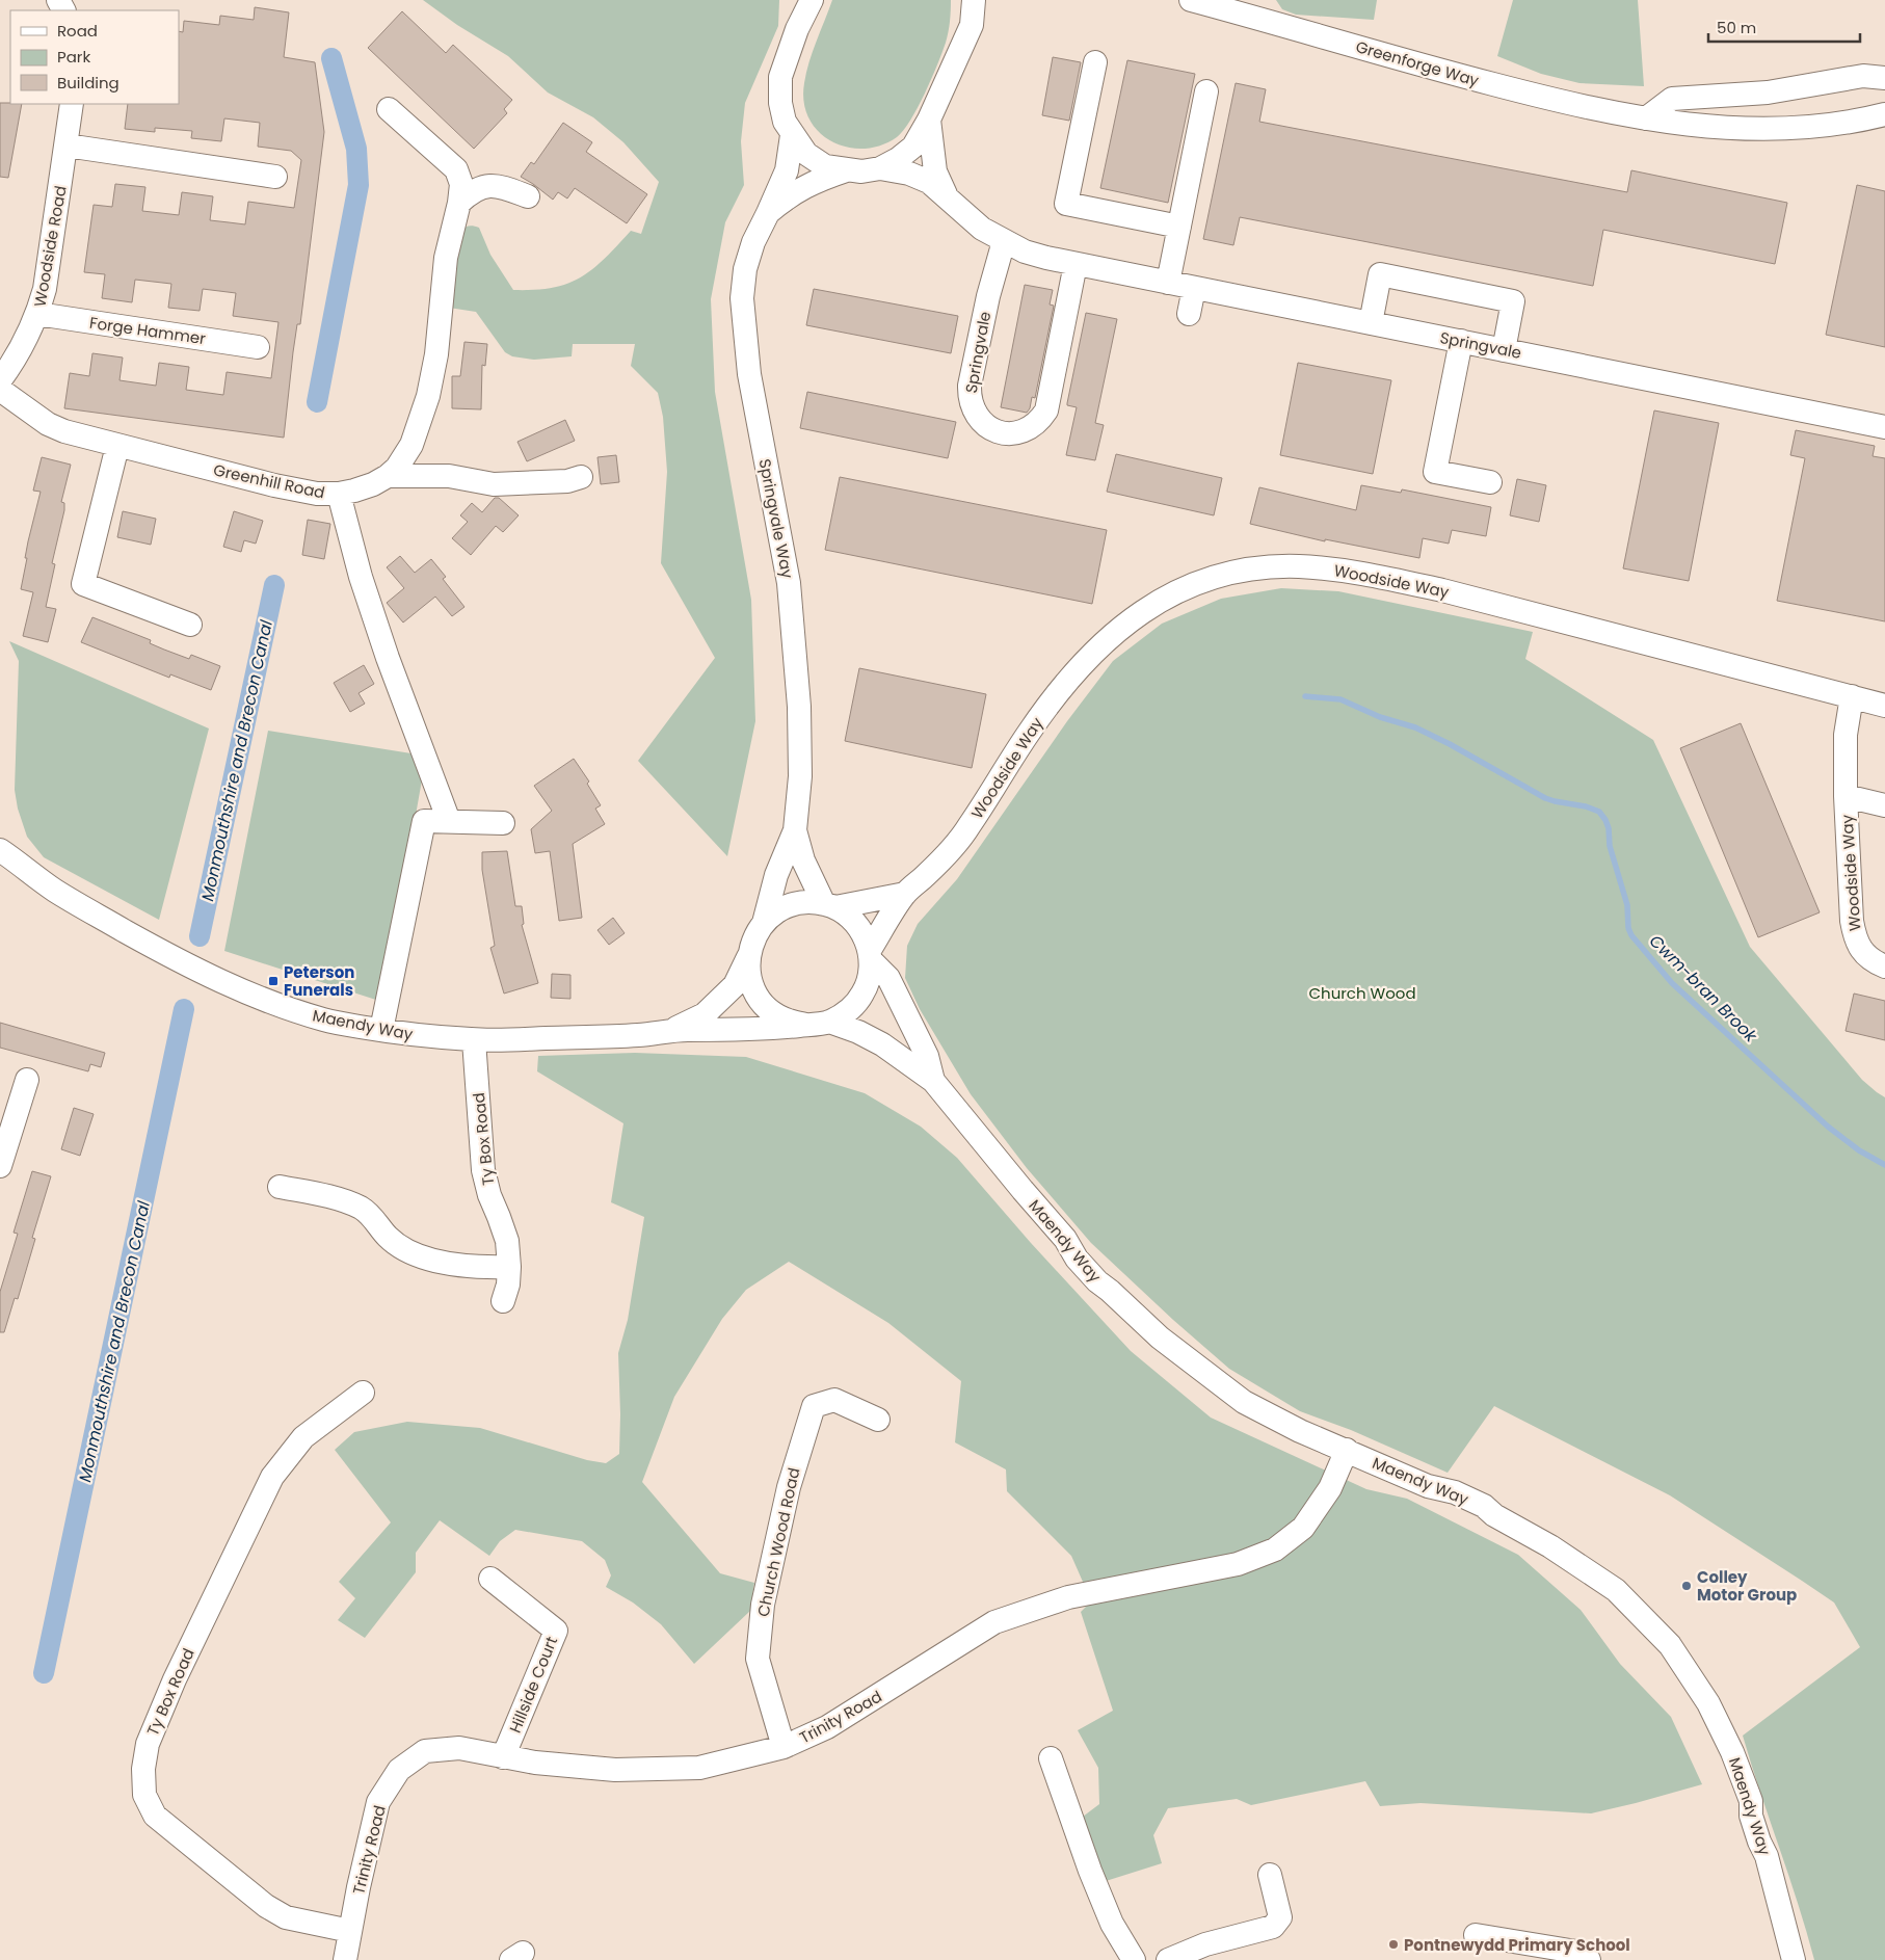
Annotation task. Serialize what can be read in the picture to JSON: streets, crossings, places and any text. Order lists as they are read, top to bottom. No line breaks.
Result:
{"streets":{"street":["Greenforge Way","Woodside Road","Forge Hammer","Springvale","Greenhill Road","Springvale Way","Woodside Way","Maendy Way","Ty Box Road","Church Wood Road","Hillside Court","Trinity Road"]},"crossings":[["Woodside Road","Forge Hammer"],["Springvale Way","Woodside Way"],["Springvale Way","Maendy Way"],["Woodside Way","Maendy Way"],["Maendy Way","Ty Box Road"],["Maendy Way","Trinity Road"],["Ty Box Road","Trinity Road"],["Church Wood Road","Trinity Road"],["Hillside Court","Trinity Road"]],"water":["Monmouthshire and Brecon Canal","Cwm-bran Brook"],"parks":["Church Wood"],"places":{"transit":["Peterson Funerals"],"other":["Colley Motor Group","Pontnewydd Primary School"]},"legend":["Road","Park","Building"],"scale_bar":"50 m"}
